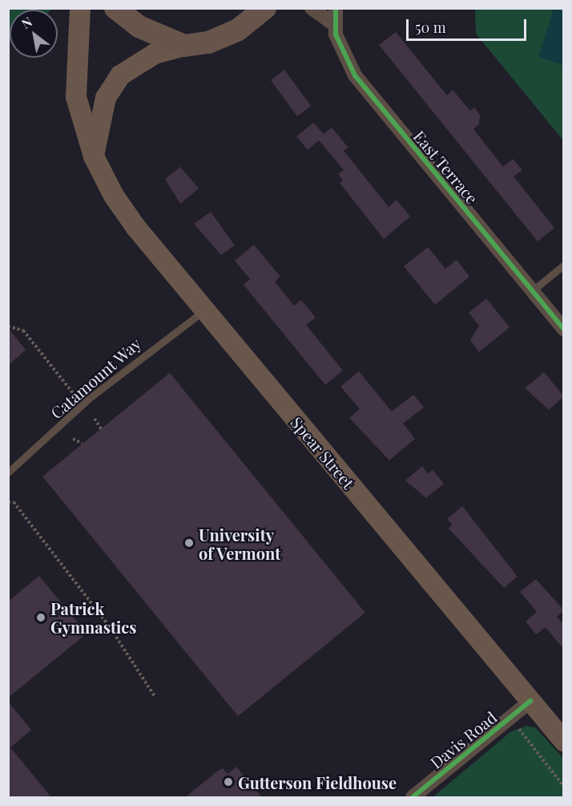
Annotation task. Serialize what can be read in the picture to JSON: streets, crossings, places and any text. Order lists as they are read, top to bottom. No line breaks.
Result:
{"streets":{"main road":["Spear Street"],"street":["East Terrace","Davis Road"],"lane":["Catamount Way"]},"crossings":[["Catamount Way","Spear Street"],["Spear Street","Davis Road"]],"places":["University of Vermont","Patrick Gymnastics","Gutterson Fieldhouse"],"scale_bar":"50 m","north":"top left"}
